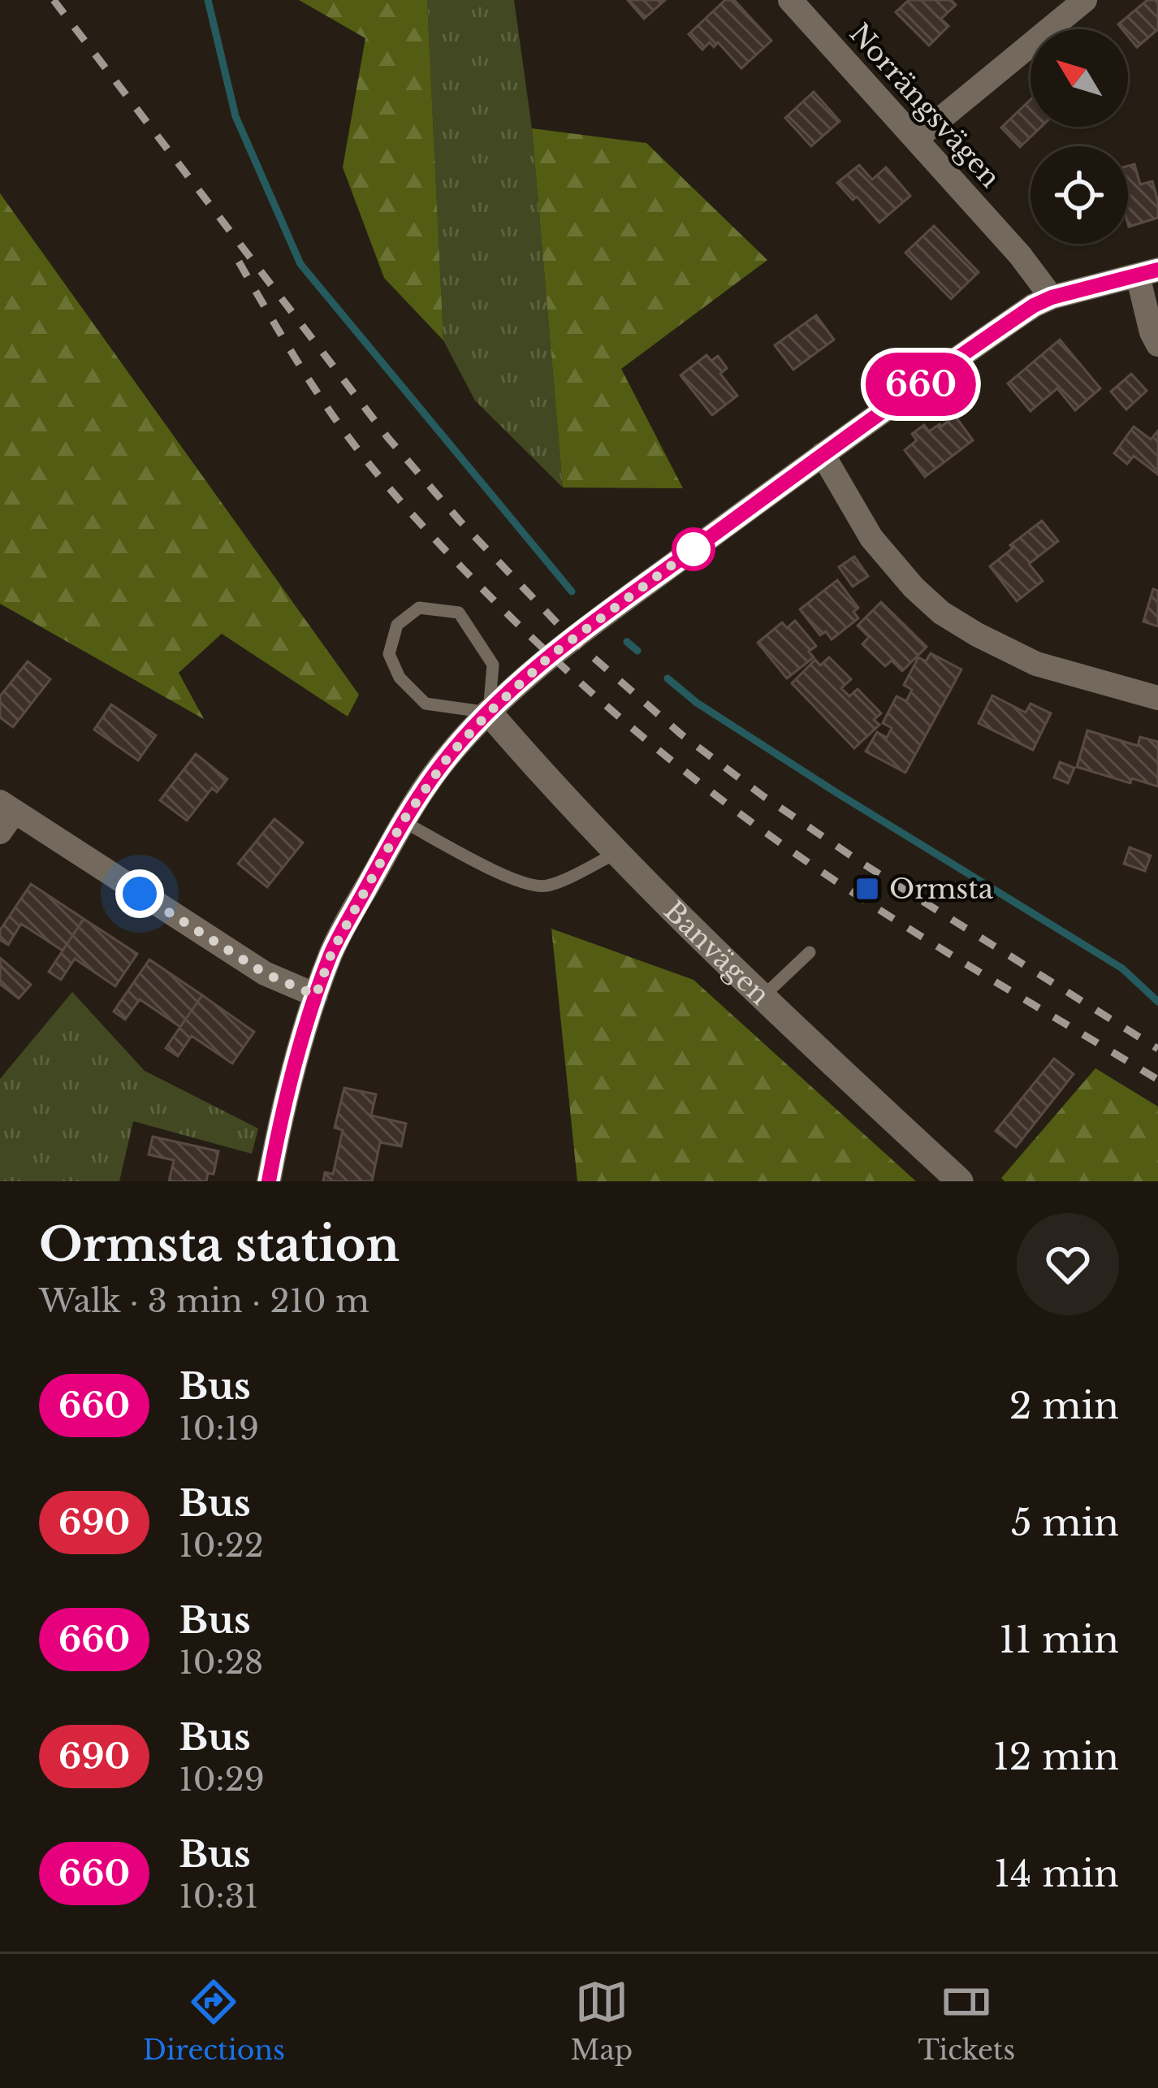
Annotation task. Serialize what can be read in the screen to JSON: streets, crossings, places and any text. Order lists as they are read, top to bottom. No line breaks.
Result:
{"streets":{"street":["Norrängsvägen","Banvägen"]},"places":{"transit":["Ormsta"]},"lines":["bus line 660"],"north":"top left","page":{"on_map":"660","heading":["Ormsta station","Walk · 3 min · 210 m"],"list":[{"mark":"660","name":"Bus","note":"10:19","value":"2 min"},{"mark":"690","name":"Bus","note":"10:22","value":"5 min"},{"mark":"660","name":"Bus","note":"10:28","value":"11 min"},{"mark":"690","name":"Bus","note":"10:29","value":"12 min"},{"mark":"660","name":"Bus","note":"10:31","value":"14 min"}],"tabs":["Directions","Map","Tickets"]}}
